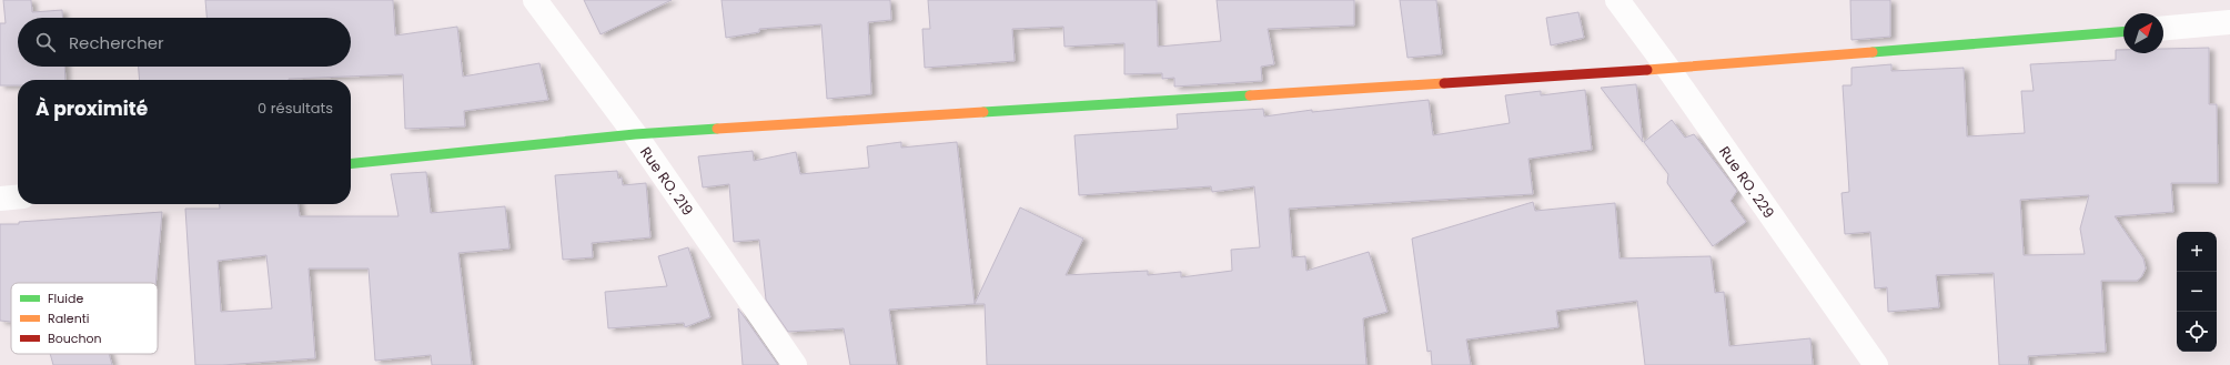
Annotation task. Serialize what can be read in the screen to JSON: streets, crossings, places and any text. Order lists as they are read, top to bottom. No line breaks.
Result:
{"streets":{"street":["Rue RO. 219","Rue RO. 229"]},"legend":["Fluide","Ralenti","Bouchon"],"north":"top right","page":{"search":"Rechercher","heading":["À proximité","0 résultats"],"map_buttons":["+","−"]}}
